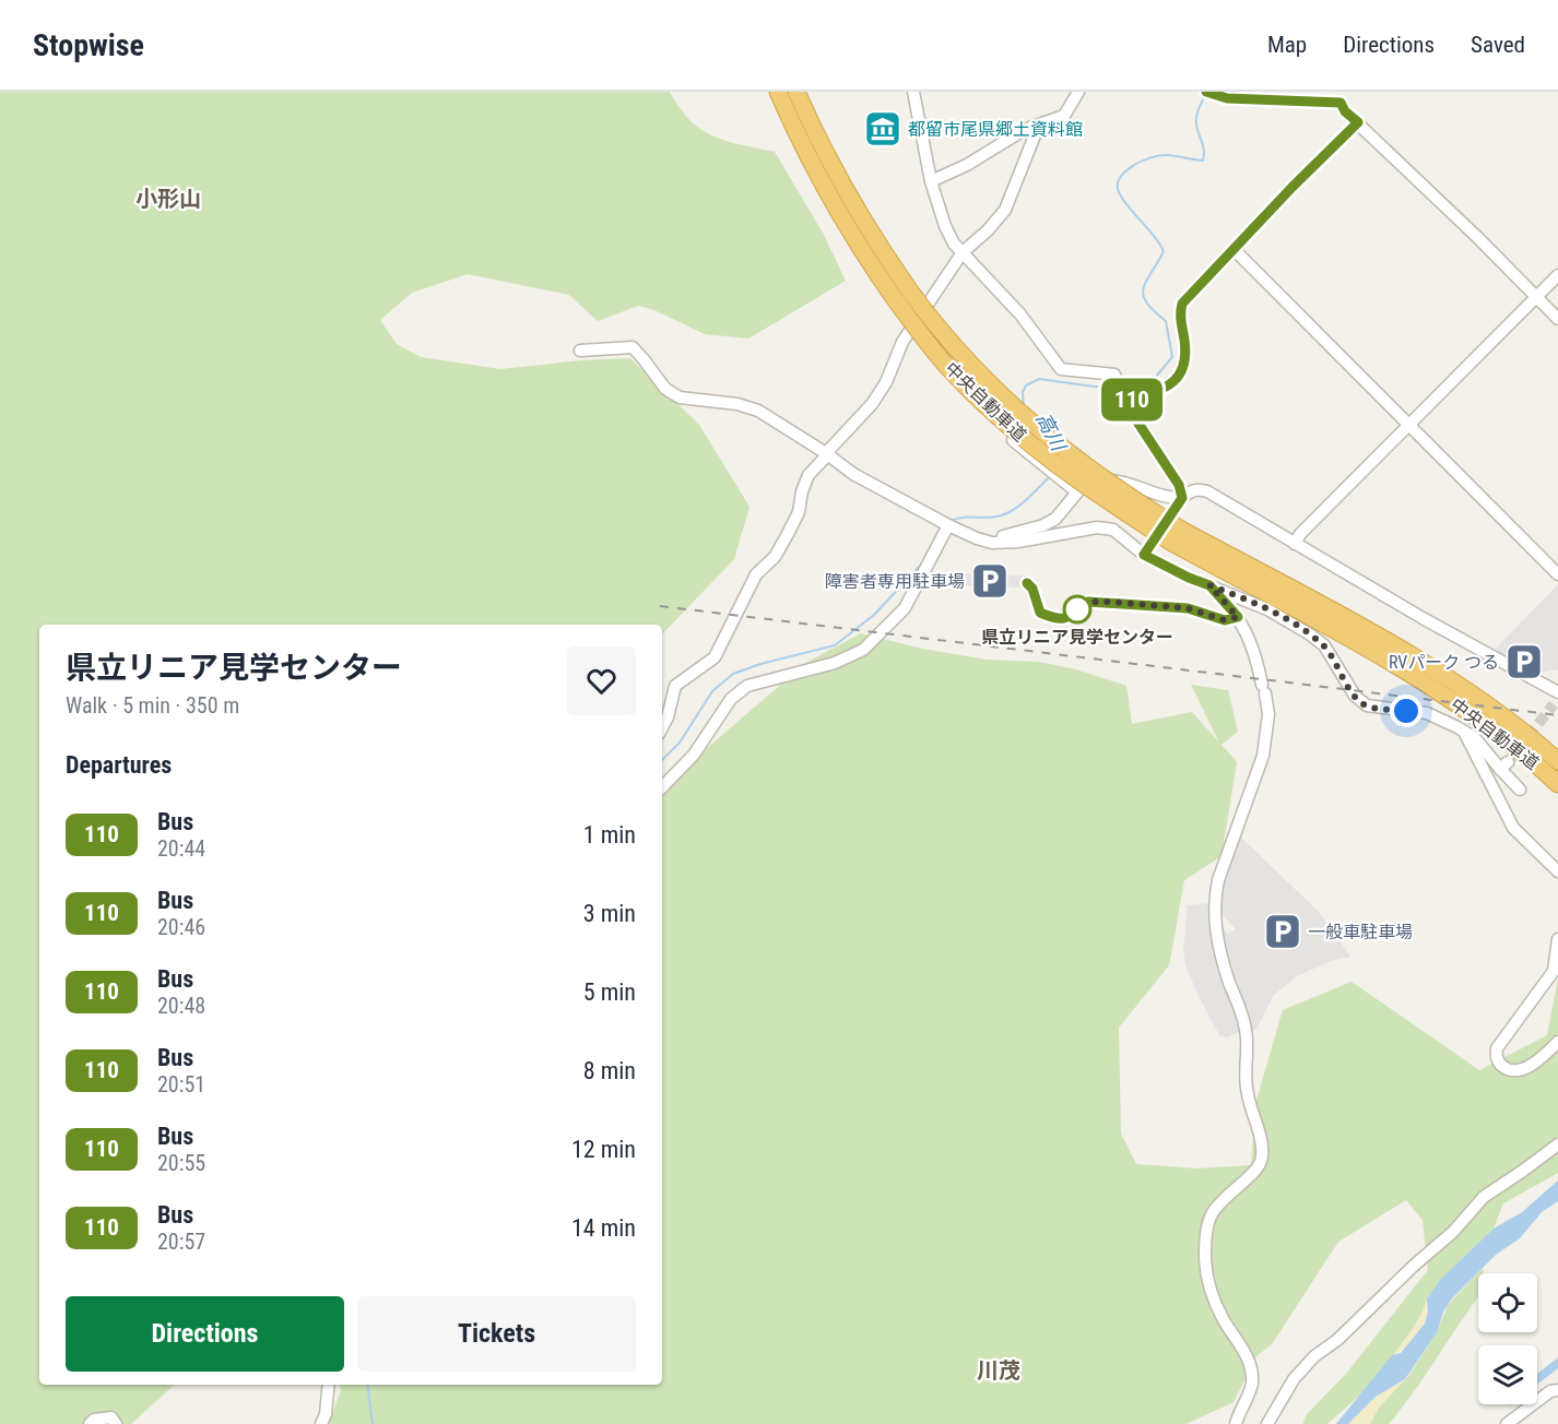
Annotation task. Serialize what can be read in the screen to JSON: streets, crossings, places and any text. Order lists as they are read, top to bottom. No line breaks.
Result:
{"streets":{"highway":["中央自動車道"]},"districts":["小形山","川茂"],"water":["高川"],"places":{"museum":["都留市尾県郷土資料館"],"parking":["障害者専用駐車場","RVパーク つる","一般車駐車場"],"other":["県立リニア見学センター"]},"lines":["bus line 110"],"page":{"header":"Stopwise","nav":["Map","Directions","Saved"],"on_map":"110","heading":[["県立リニア見学センター","Walk · 5 min · 350 m"],"Departures"],"list":[{"mark":"110","name":"Bus","note":"20:44","value":"1 min"},{"mark":"110","name":"Bus","note":"20:46","value":"3 min"},{"mark":"110","name":"Bus","note":"20:48","value":"5 min"},{"mark":"110","name":"Bus","note":"20:51","value":"8 min"},{"mark":"110","name":"Bus","note":"20:55","value":"12 min"},{"mark":"110","name":"Bus","note":"20:57","value":"14 min"}],"buttons":["Directions","Tickets"]}}
